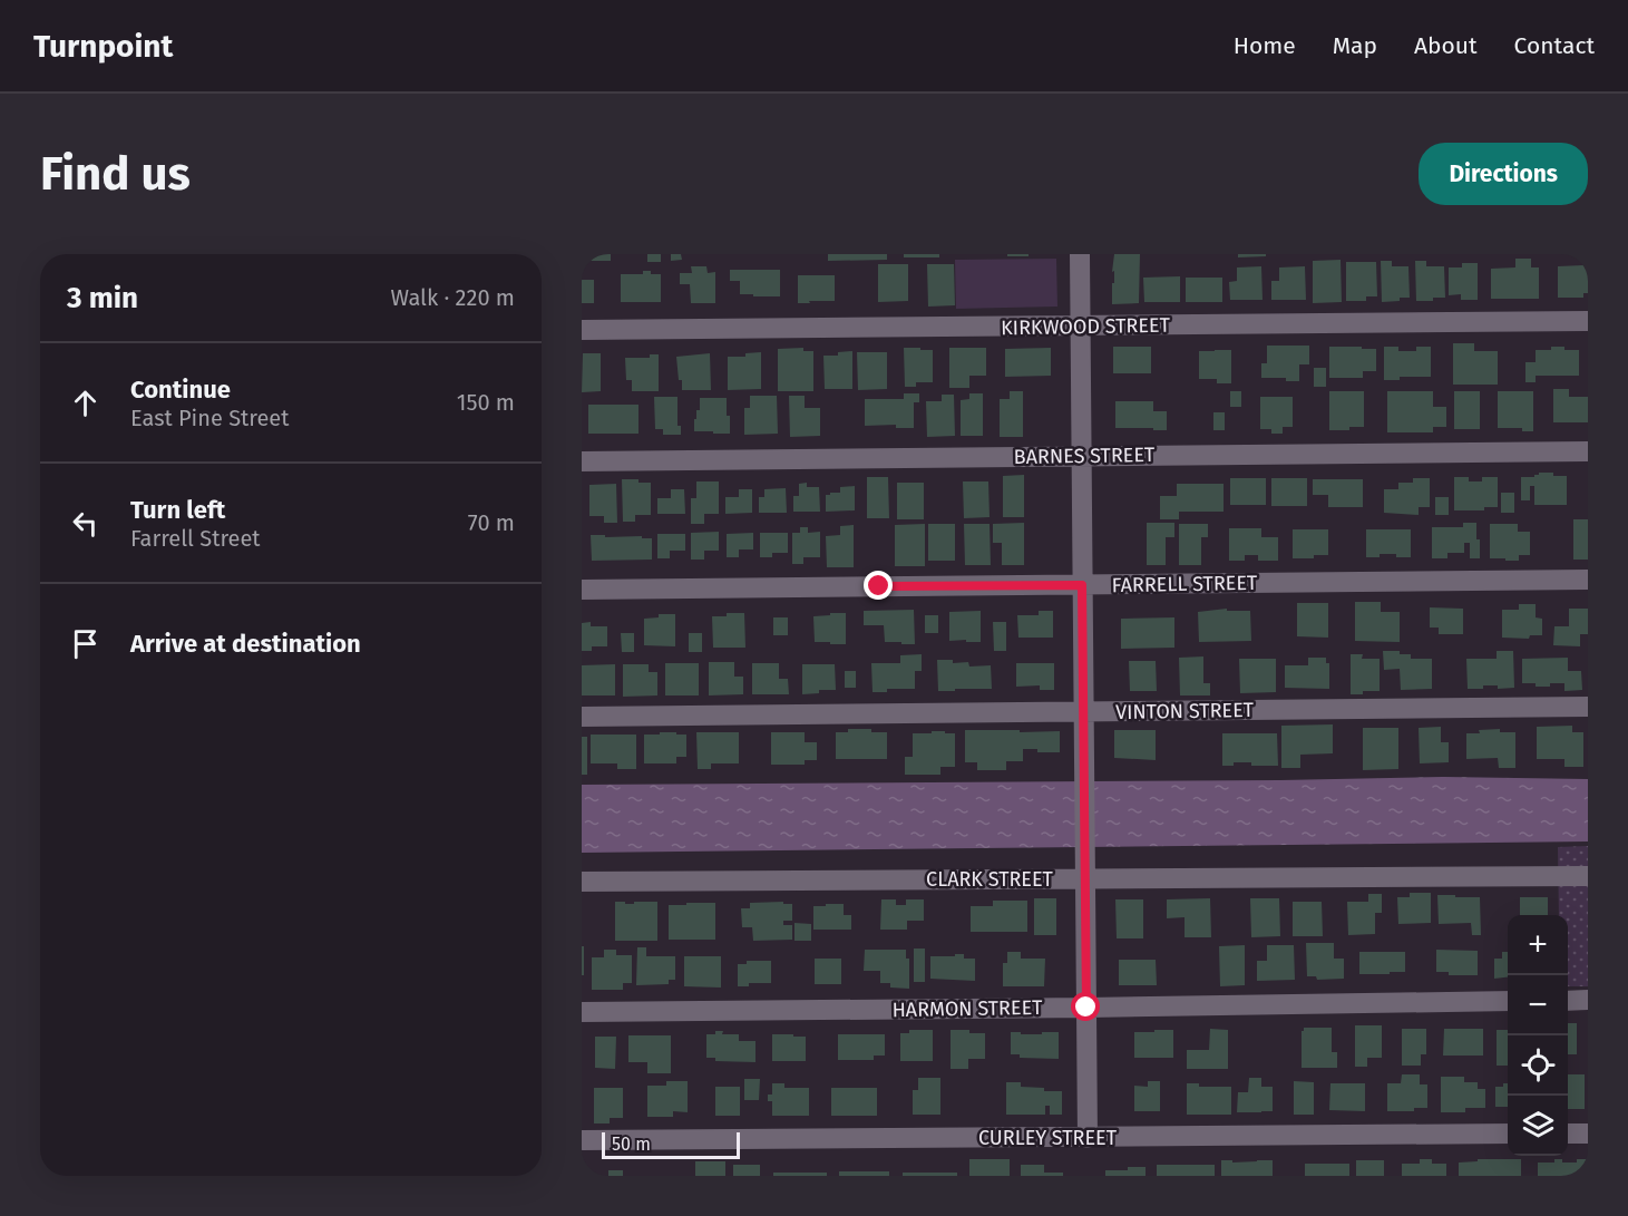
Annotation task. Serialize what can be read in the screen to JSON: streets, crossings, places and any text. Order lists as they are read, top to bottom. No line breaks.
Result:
{"streets":{"street":["KIRKWOOD STREET","BARNES STREET","FARRELL STREET","VINTON STREET","CLARK STREET","HARMON STREET","CURLEY STREET"]},"scale_bar":"50 m","page":{"header":"Turnpoint","nav":["Home","Map","About","Contact"],"buttons":"Directions","title":"Find us","heading":["3 min","Walk · 220 m"],"list":[["Continue","East Pine Street","150 m"],["Turn left","Farrell Street","70 m"],"Arrive at destination"],"map_buttons":["+","−"],"scale":"50 m"}}
